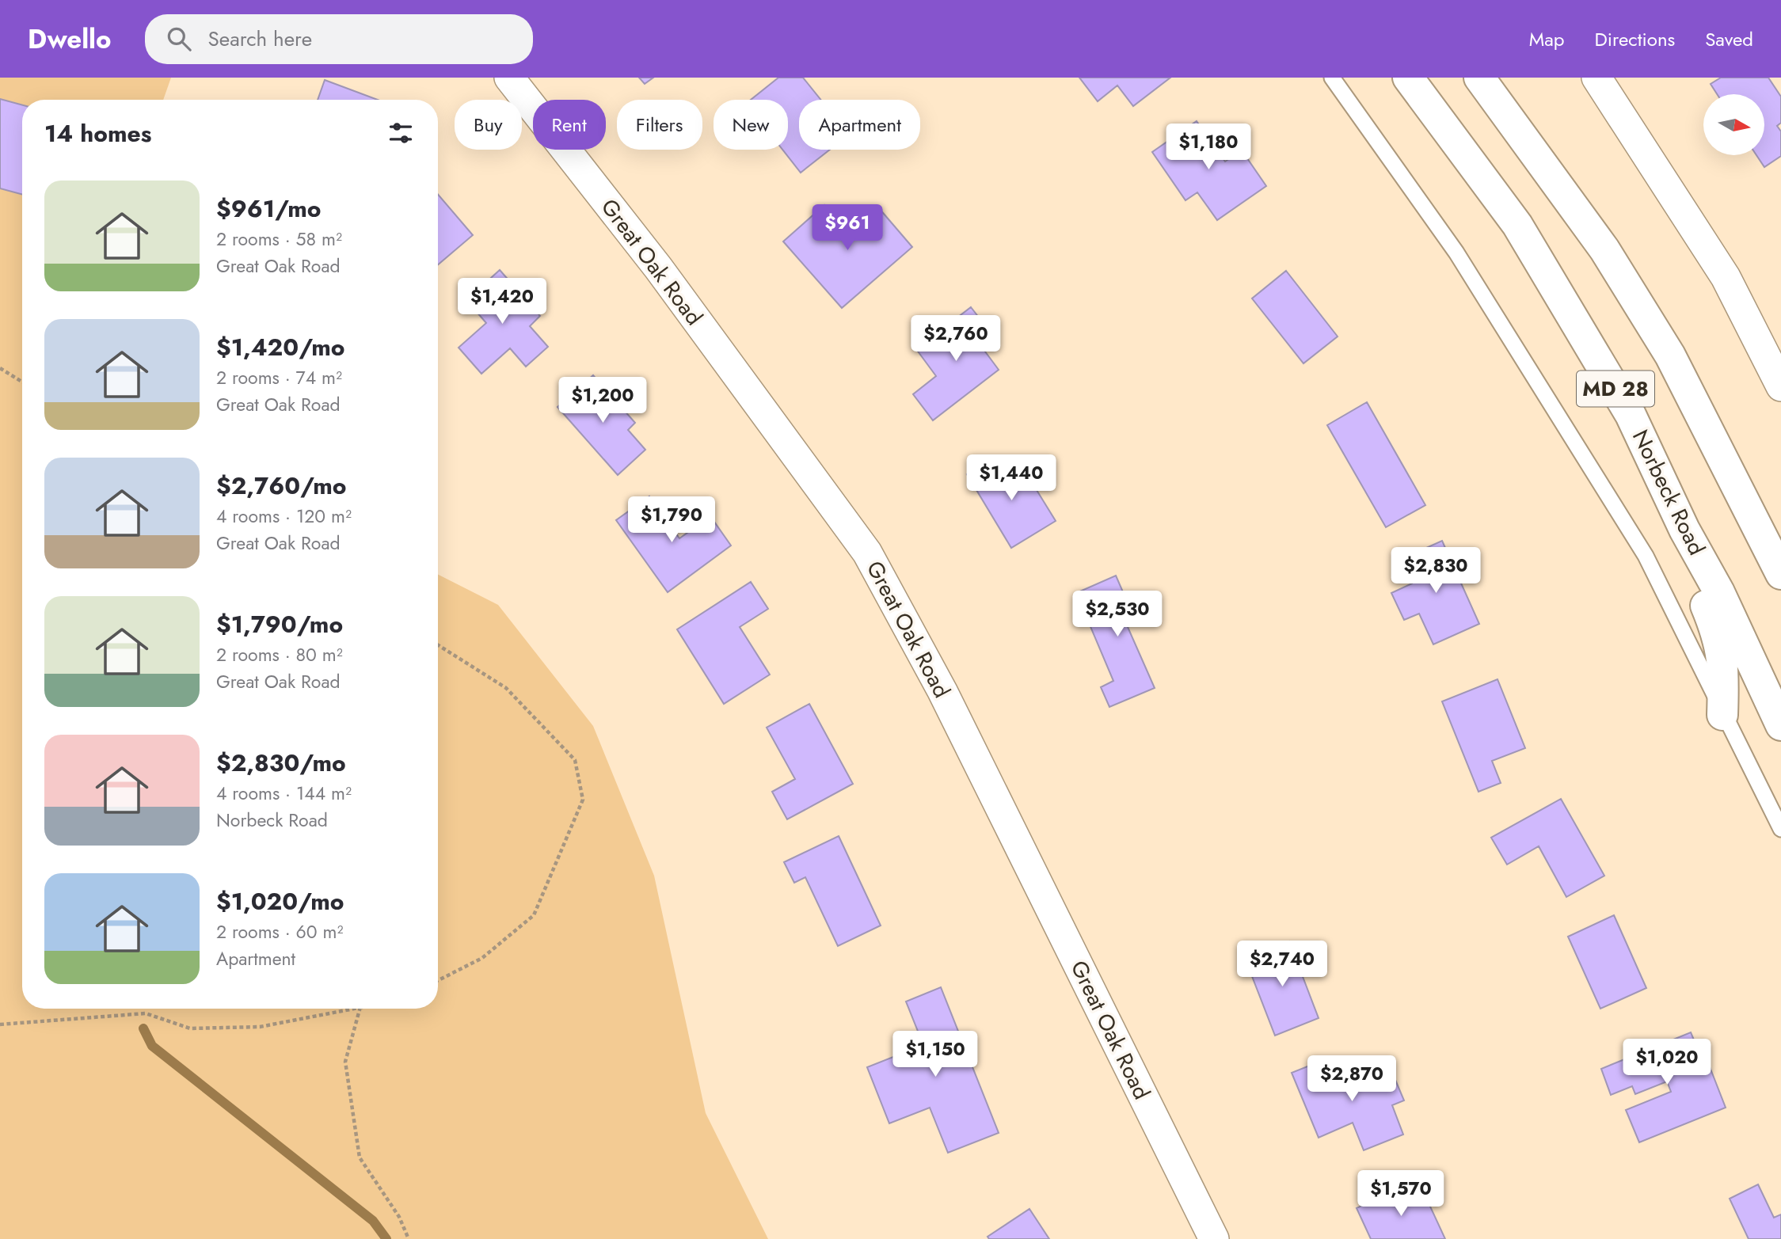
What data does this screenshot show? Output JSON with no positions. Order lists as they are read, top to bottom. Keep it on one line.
{"streets":{"main road":["MD 28","Norbeck Road"],"street":["Great Oak Road"]},"north":"right","page":{"header":"Dwello","search":"Search here","nav":["Map","Directions","Saved"],"chip":["Buy","Rent","Filters","New","Apartment"],"heading":"14 homes","price":["$1,180","$961","$1,420","$2,760","$1,200","$1,440","$1,790","$2,830","$2,530","$2,740","$1,150","$1,020","$2,870","$1,570"],"list":[{"name":"$961/mo","note":"2 rooms · 58 m² · Great Oak Road"},{"name":"$1,420/mo","note":"2 rooms · 74 m² · Great Oak Road"},{"name":"$2,760/mo","note":"4 rooms · 120 m² · Great Oak Road"},{"name":"$1,790/mo","note":"2 rooms · 80 m² · Great Oak Road"},{"name":"$2,830/mo","note":"4 rooms · 144 m² · Norbeck Road"},{"name":"$1,020/mo","note":"2 rooms · 60 m² · Apartment"}]}}
